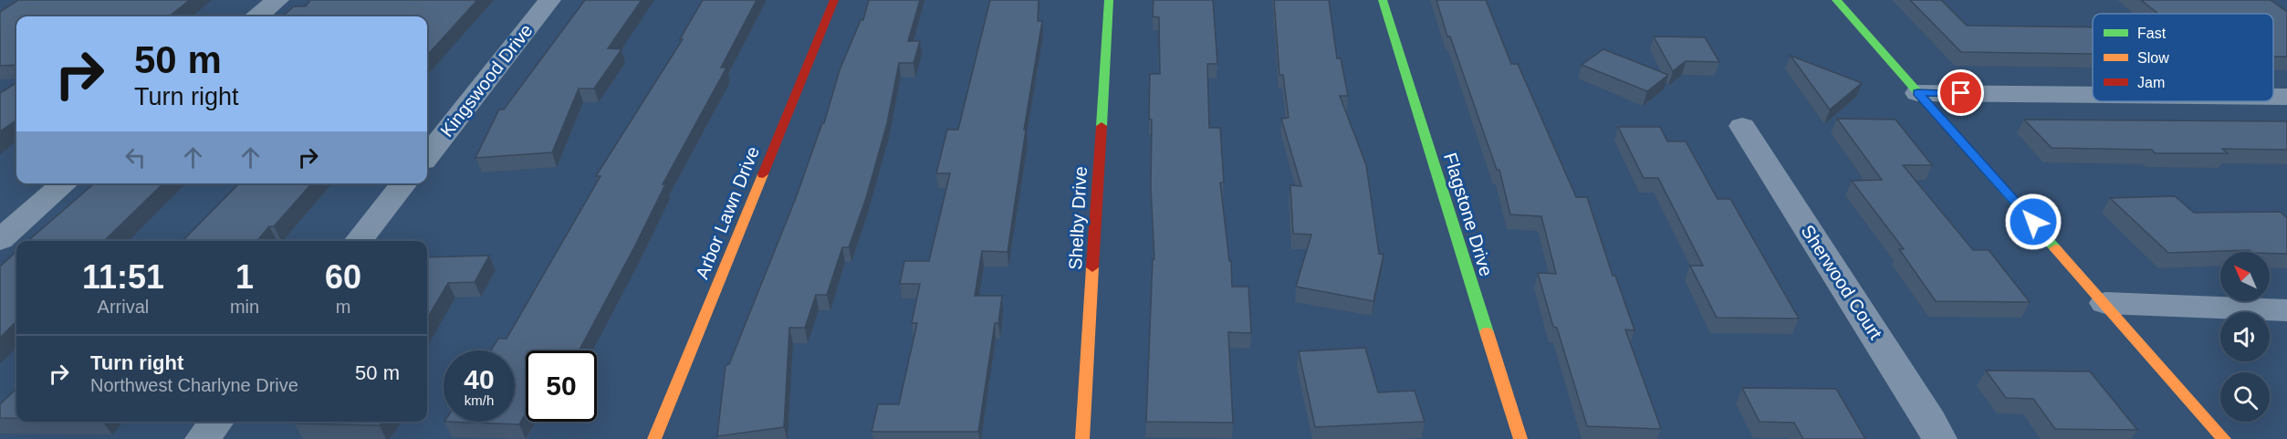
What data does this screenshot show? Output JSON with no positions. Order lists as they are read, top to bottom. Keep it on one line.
{"streets":{"street":["Kingswood Drive","Arbor Lawn Drive","Flagstone Drive","Shelby Drive","Sherwood Court"]},"legend":["Fast","Slow","Jam"],"north":"top left","page":{"turn":["50 m","Turn right"],"eta":["11:51","Arrival","1","min","60","m"],"list":[{"name":"Turn right","note":"Northwest Charlyne Drive","value":"50 m"}],"speed":"40 km/h","limit":"50"}}
